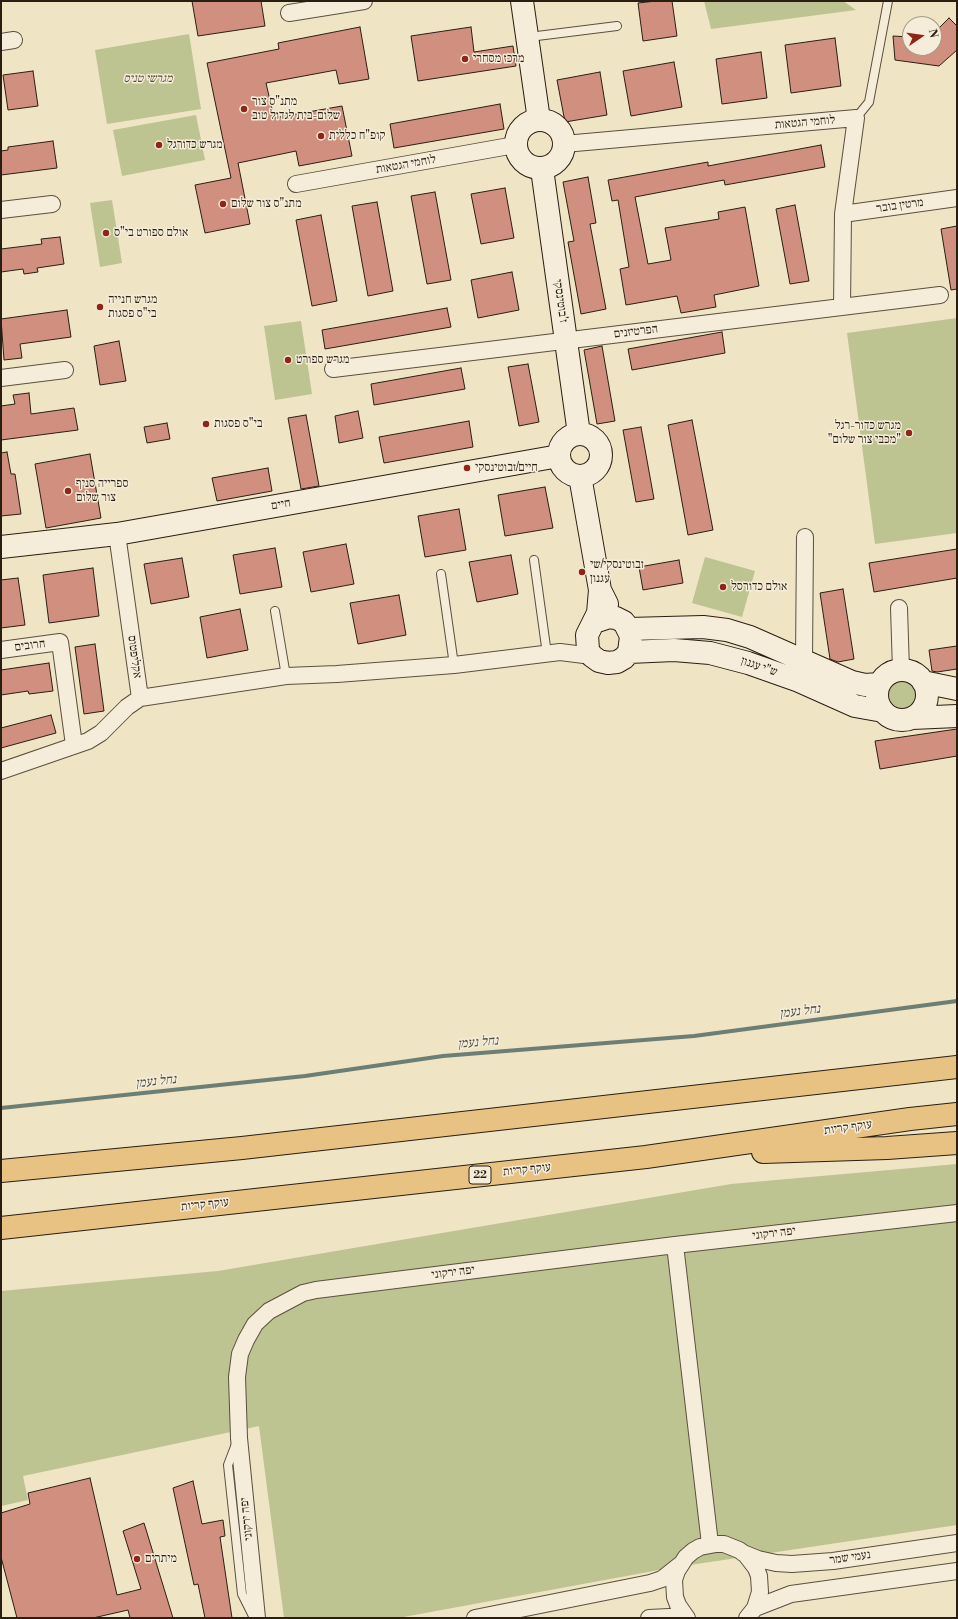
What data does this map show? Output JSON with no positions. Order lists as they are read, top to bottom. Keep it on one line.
{"streets":{"highway":["עוקף קריות","22"],"street":["לוחמי הגטאות","מרטין בובר","ז'בוטינסקי","הפרטיזנים","חיים","חרובים","אקליפטוס","ש\"י עגנון","יפה ירקוני","נעמי שמר"]},"crossings":[["לוחמי הגטאות","ז'בוטינסקי"],["ז'בוטינסקי","הפרטיזנים"],["ז'בוטינסקי","חיים"],["חיים","אקליפטוס"]],"water":["נחל נעמן"],"parks":["מגרשי טניס"],"places":["מרכז מסחרי","מתנ\"ס צור שלום-בית לגדול טוב","קופ\"ח כללית","מגרש כדורגל","מתנ\"ס צור שלום","אולם ספורט בי\"ס","מגרש חנייה בי\"ס פסגות","מגרש ספורט","בי\"ס פסגות","מגרש כדור-רגל \"מכבי צור שלום\"","חיים/זבוטינסקי","ספרייה סניף צור שלום","זבוטינסקי/שי עגנון","אולם כדורסל","מיתרים"],"north":"right"}
